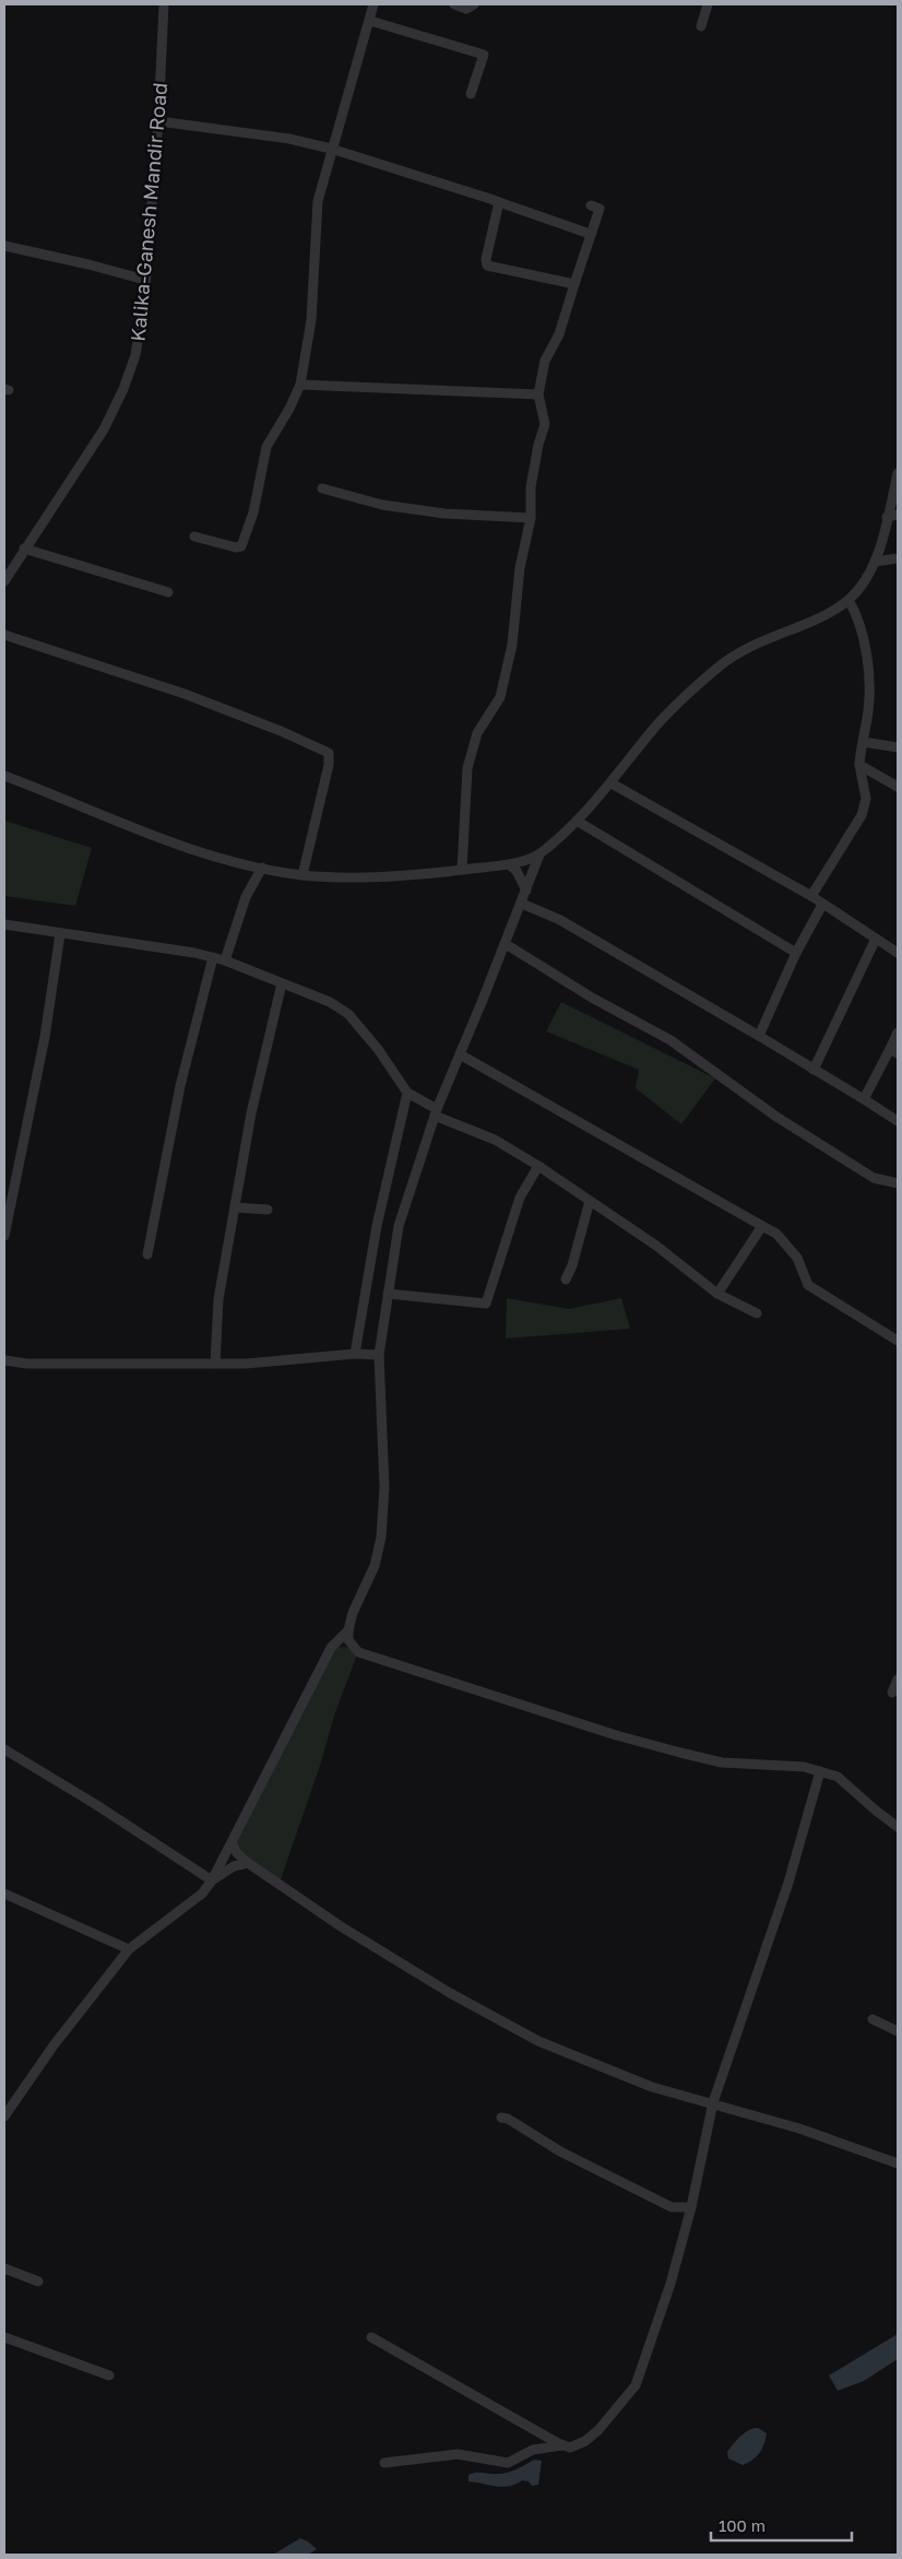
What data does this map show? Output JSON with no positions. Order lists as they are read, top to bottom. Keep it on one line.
{"streets":{"street":["Kalika-Ganesh Mandir Road"]},"scale_bar":"100 m"}
